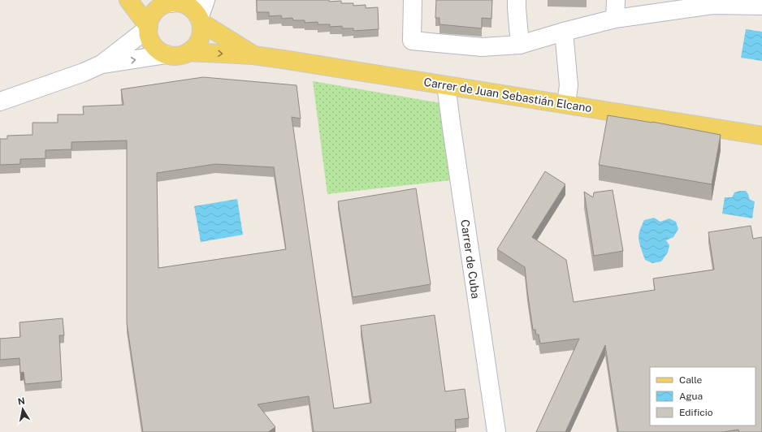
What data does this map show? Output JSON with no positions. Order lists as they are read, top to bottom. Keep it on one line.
{"streets":{"main road":["Carrer de Juan Sebastián Elcano"],"street":["Carrer de Cuba"]},"crossings":[["Carrer de Juan Sebastián Elcano","Carrer de Cuba"]],"legend":["Calle","Agua","Edificio"],"north":"top"}
